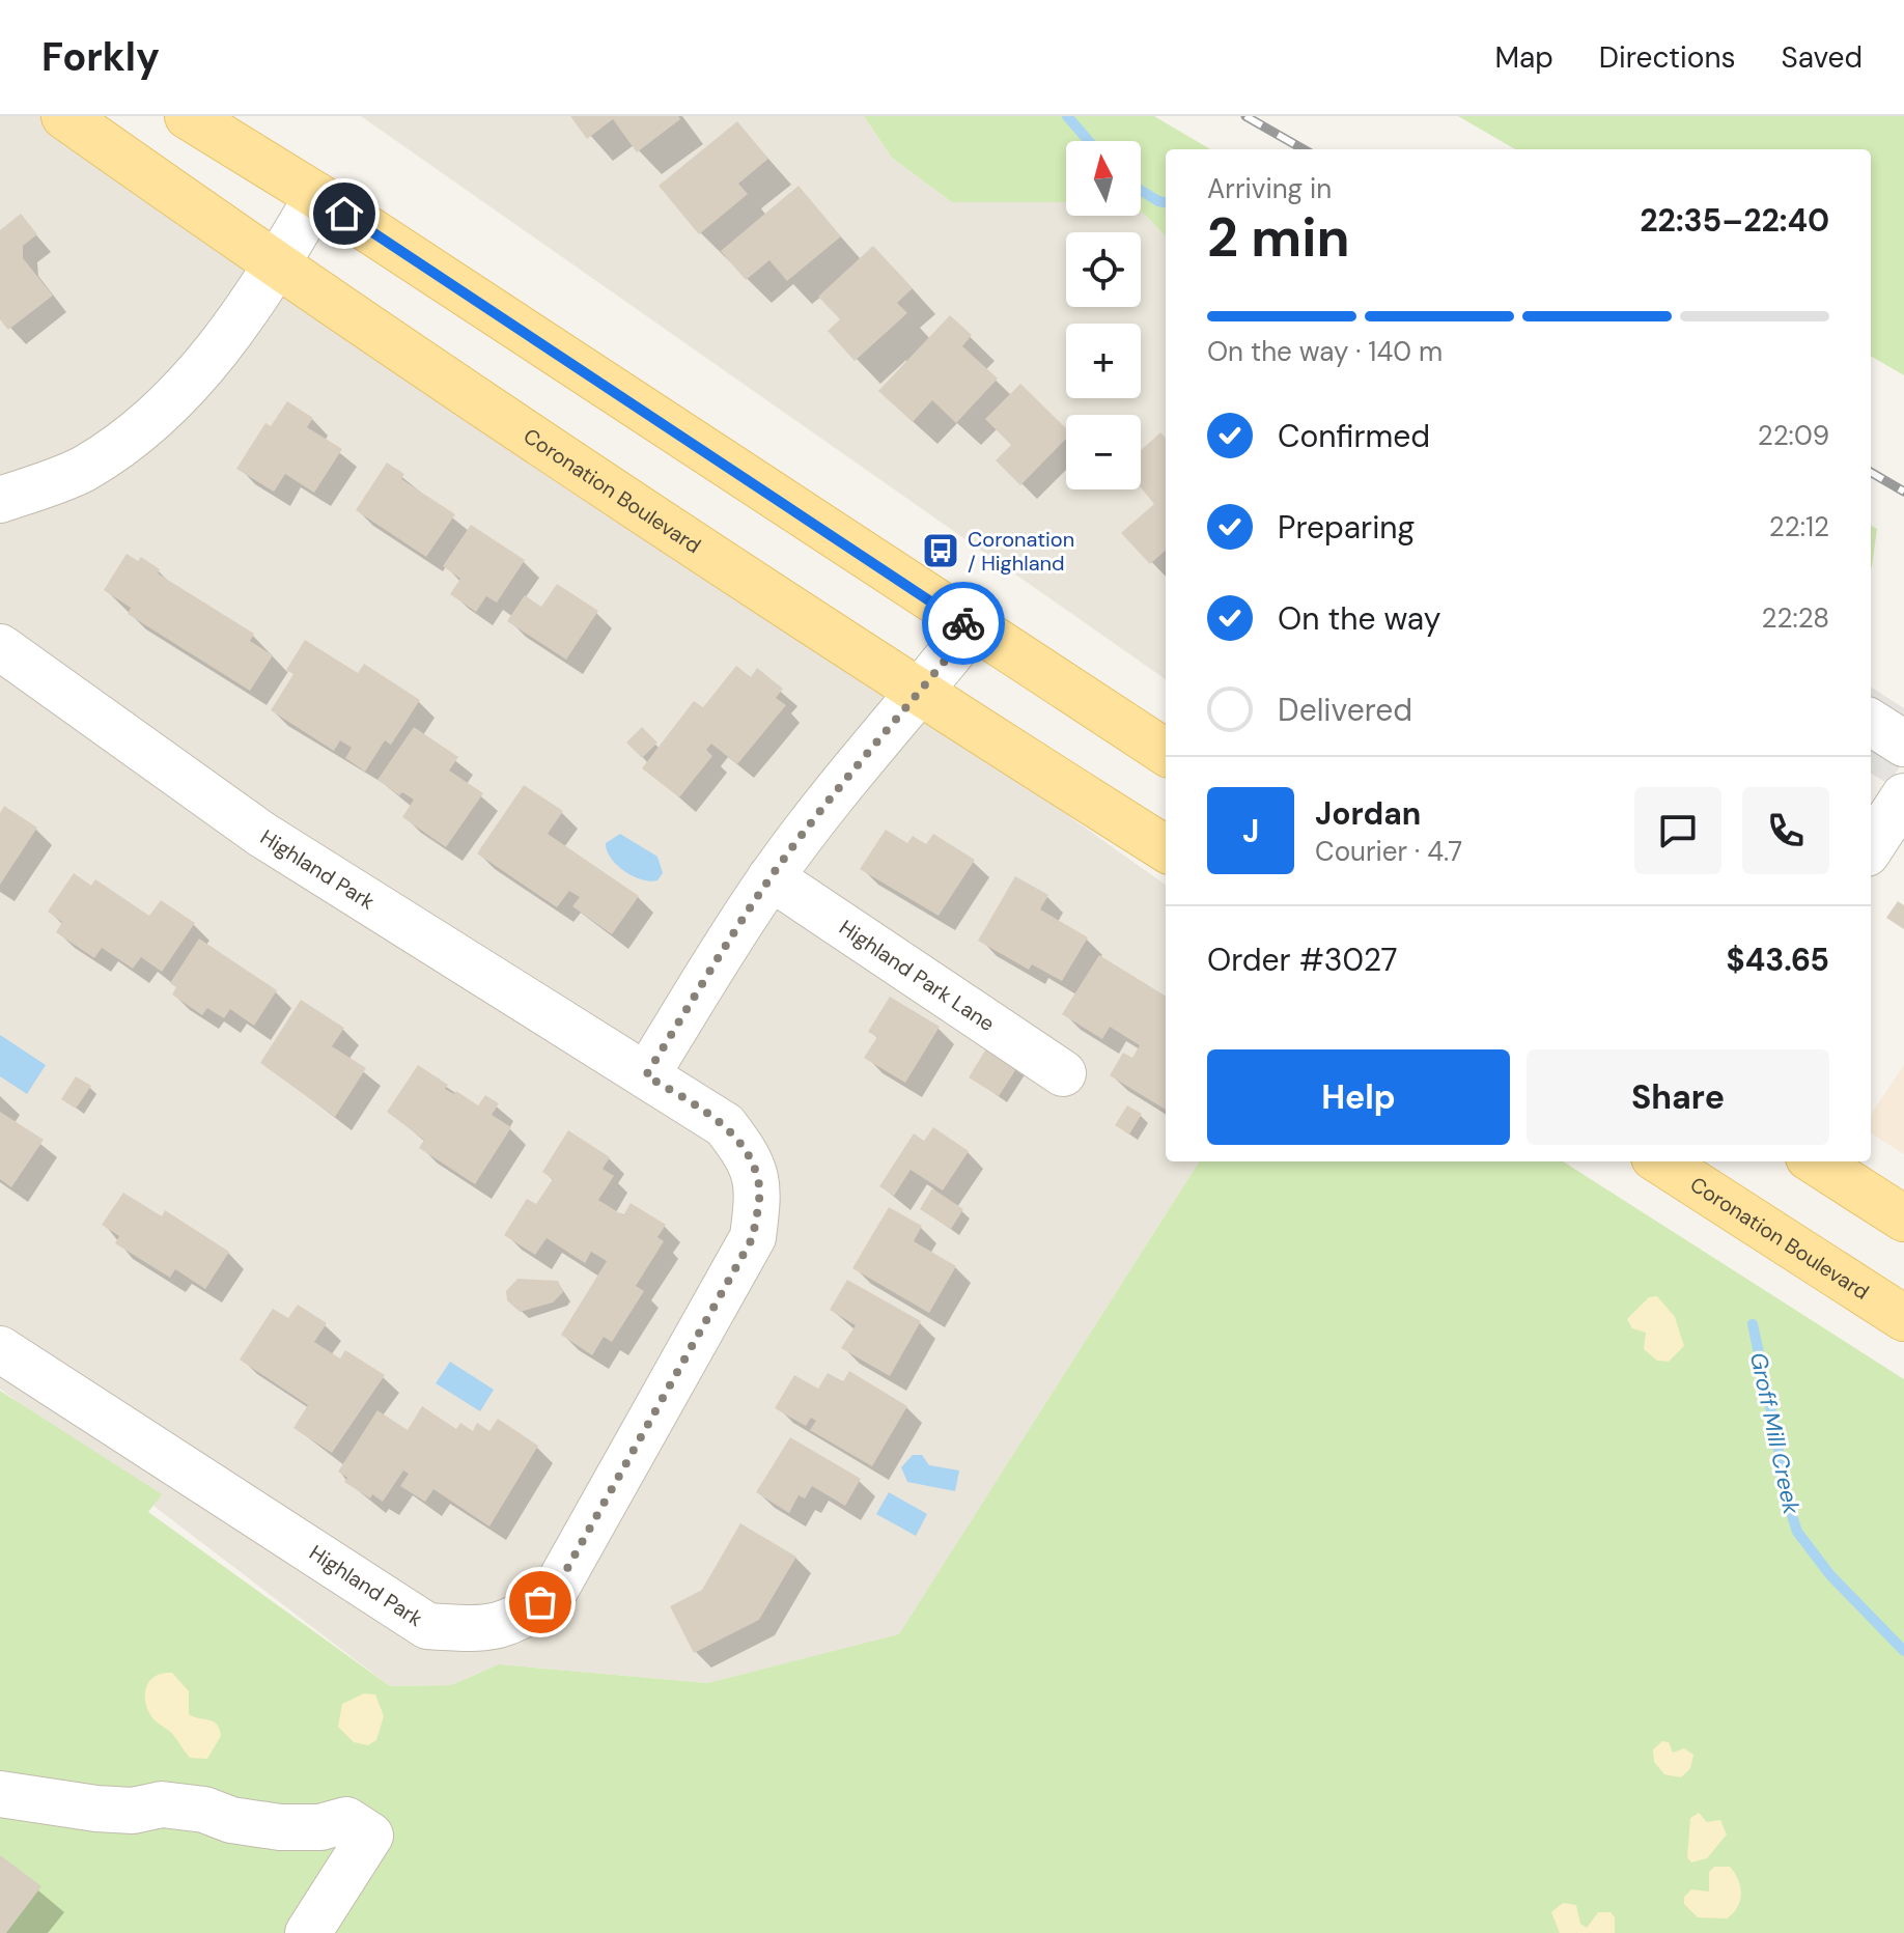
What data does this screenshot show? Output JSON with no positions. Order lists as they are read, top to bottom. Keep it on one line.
{"streets":{"main road":["Coronation Boulevard"],"street":["Highland Park","Highland Park Lane"]},"water":["Groff Mill Creek"],"places":{"bus stop":["Coronation / Highland"]},"north":"top","page":{"header":"Forkly","nav":["Map","Directions","Saved"],"map_buttons":["+","−"],"heading":["2 min","Arriving in","22:35–22:40"],"panel":["Jordan","Courier · 4.7","Order #3027","$43.65"],"bar":"On the way · 140 m","list":[["Confirmed","22:09"],["Preparing","22:12"],["On the way","22:28"],"Delivered"],"round":"J","buttons":["Help","Share"]}}
